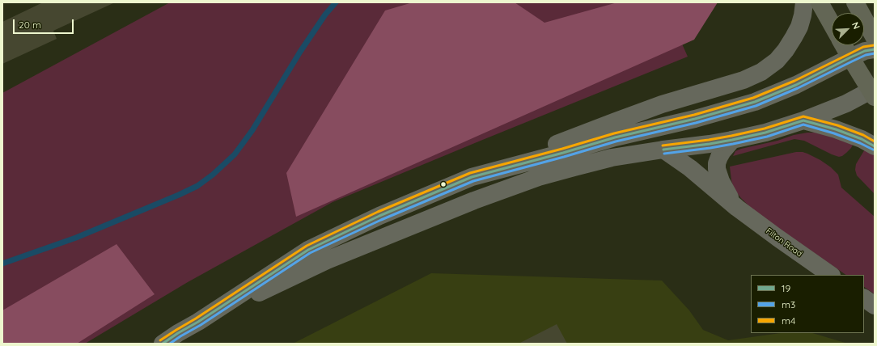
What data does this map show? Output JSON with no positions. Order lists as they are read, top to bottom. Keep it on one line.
{"streets":{"street":["Filton Road"]},"lines":["transit line m4","transit line 19","transit line m3"],"legend":["19","m3","m4"],"scale_bar":"20 m","north":"top right"}
